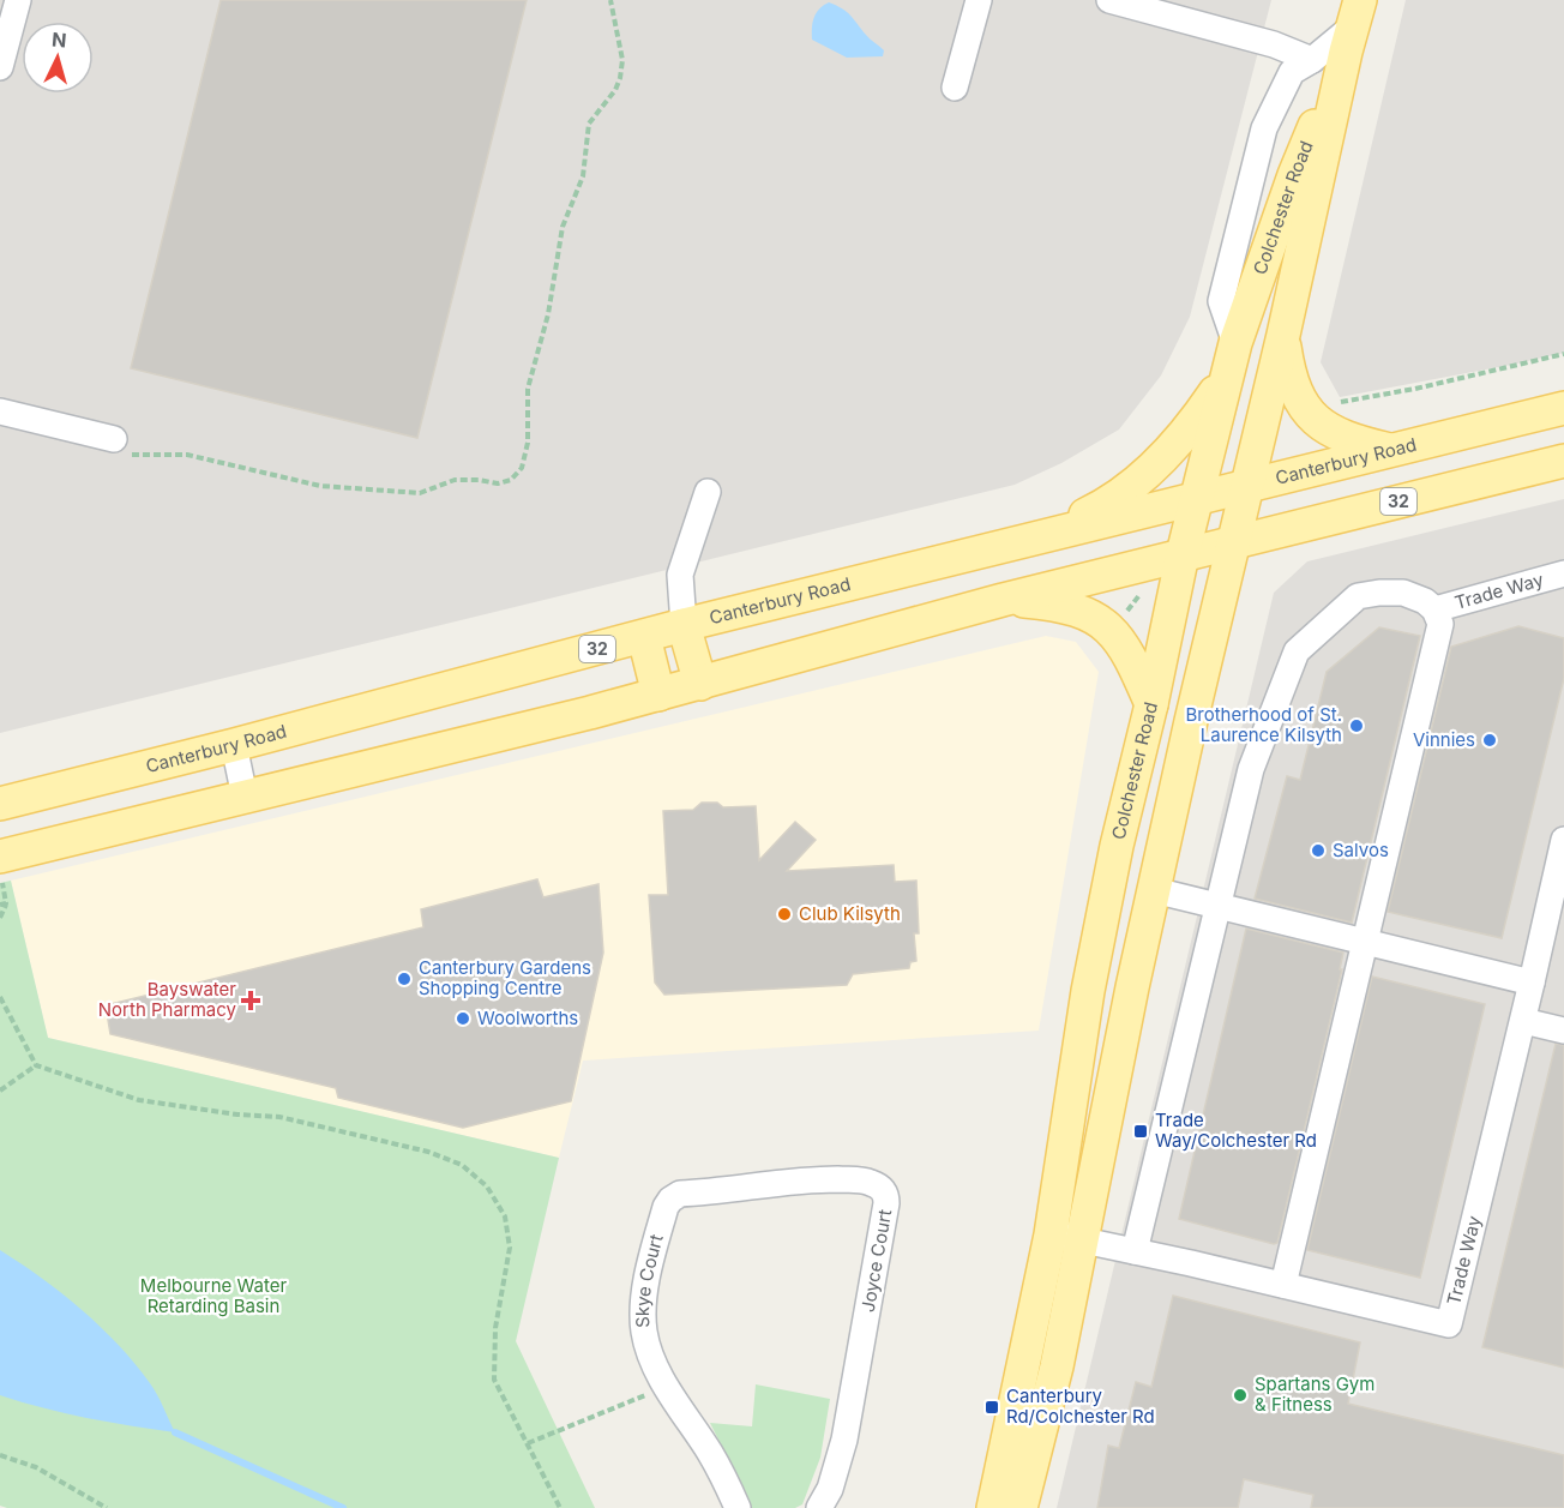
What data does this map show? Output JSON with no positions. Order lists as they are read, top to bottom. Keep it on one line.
{"streets":{"main road":["Colchester Road","Canterbury Road","32"],"street":["Trade Way","Joyce Court","Skye Court"]},"crossings":[["Colchester Road","Canterbury Road"],["Colchester Road","32"],["Colchester Road","Trade Way"],["Joyce Court","Skye Court"]],"parks":["Melbourne Water Retarding Basin"],"places":{"other":["Brotherhood of St. Laurence Kilsyth","Vinnies","Salvos","Club Kilsyth","Canterbury Gardens Shopping Centre","Woolworths","Spartans Gym & Fitness"],"health":["Bayswater North Pharmacy"],"transit":["Trade Way/Colchester Rd","Canterbury Rd/Colchester Rd"]},"north":"top"}
